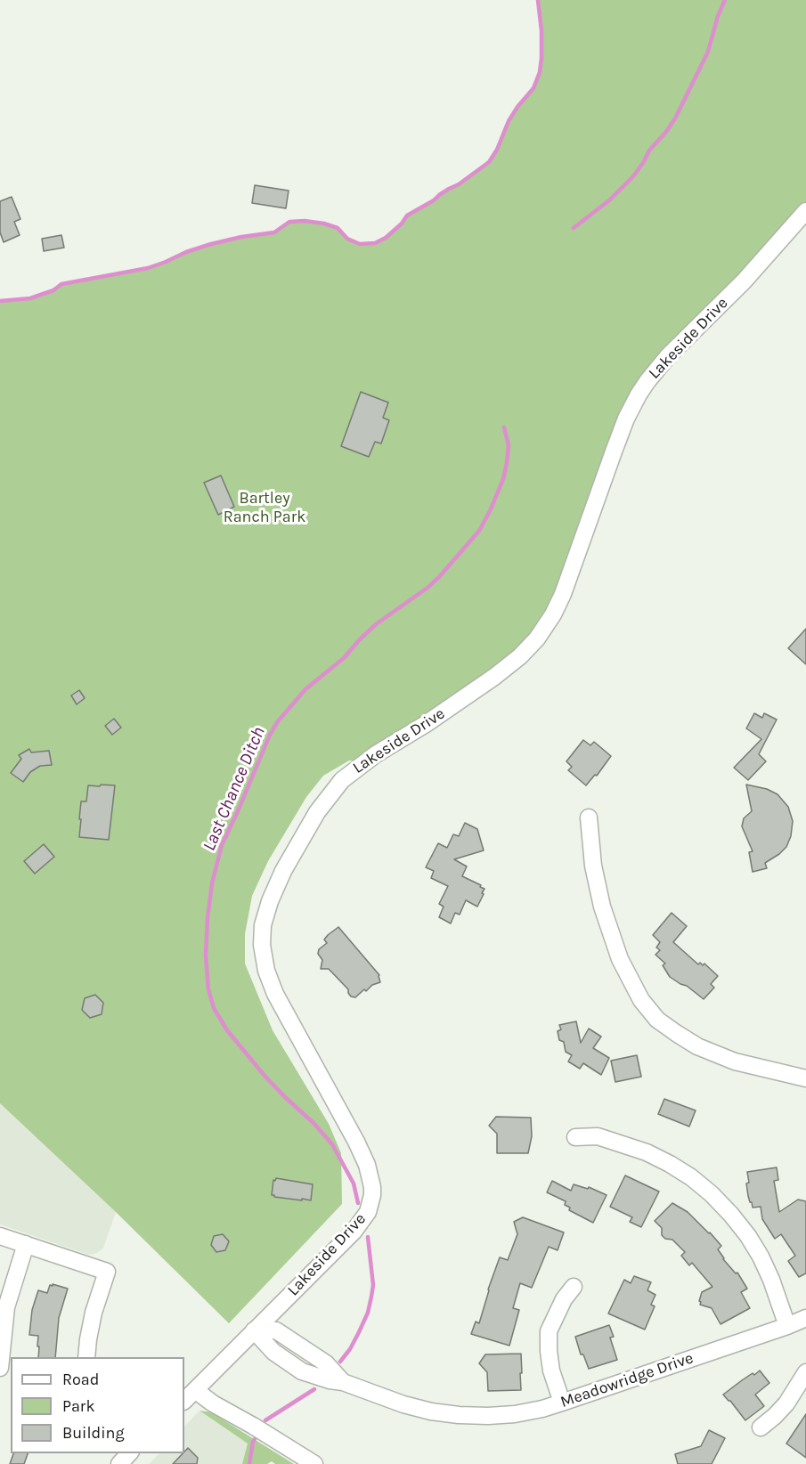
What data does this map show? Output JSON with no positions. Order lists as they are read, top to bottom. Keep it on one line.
{"streets":{"street":["Lakeside Drive","Meadowridge Drive"]},"crossings":[["Lakeside Drive","Meadowridge Drive"]],"water":["Last Chance Ditch"],"parks":["Bartley Ranch Park"],"legend":["Road","Park","Building"]}
